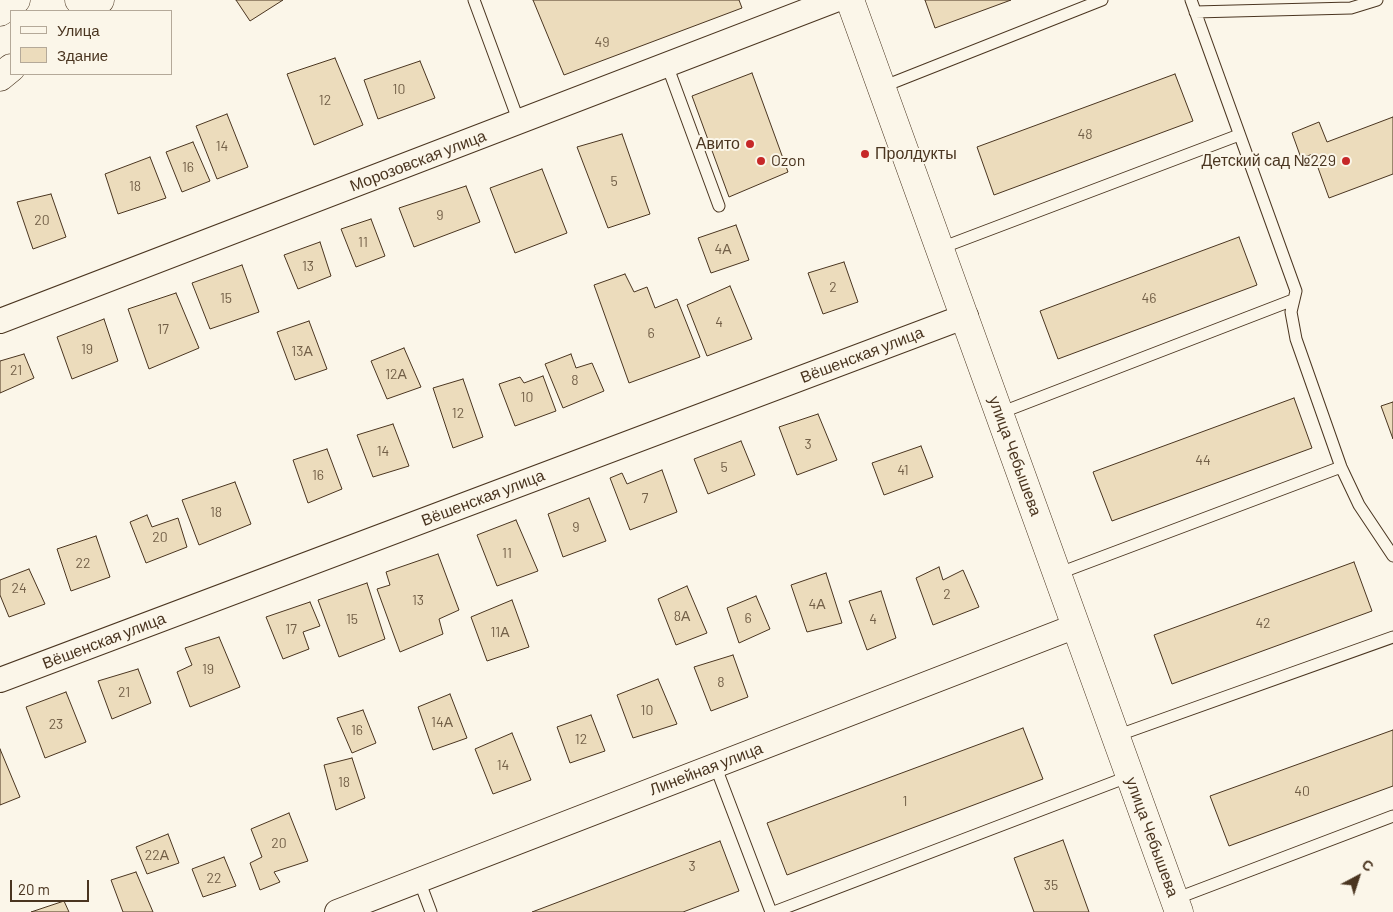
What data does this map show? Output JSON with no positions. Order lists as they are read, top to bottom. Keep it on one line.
{"streets":{"main road":["улица Чебышева"],"street":["Морозовская улица","Вёшенская улица","Линейная улица"]},"crossings":[["Вёшенская улица","улица Чебышева"],["улица Чебышева","Линейная улица"]],"places":["Авито","Пролдукты","Ozon","Детский сад №229"],"house_numbers":["49","10","12","48","14","16","5","18","9","20","11","4А","13","2","15","46","4","17","6","19","13А","21","12А","8","10","12","3","14","44","5","41","16","7","18","9","20","11","22","24","2","13","4А","8А","6","15","4","42","17","11А","19","8","21","10","14А","23","16","12","14","18","40","1","20","22А","3","22","35"],"legend":["Улица","Здание"],"scale_bar":"20 m","north":"top right"}
